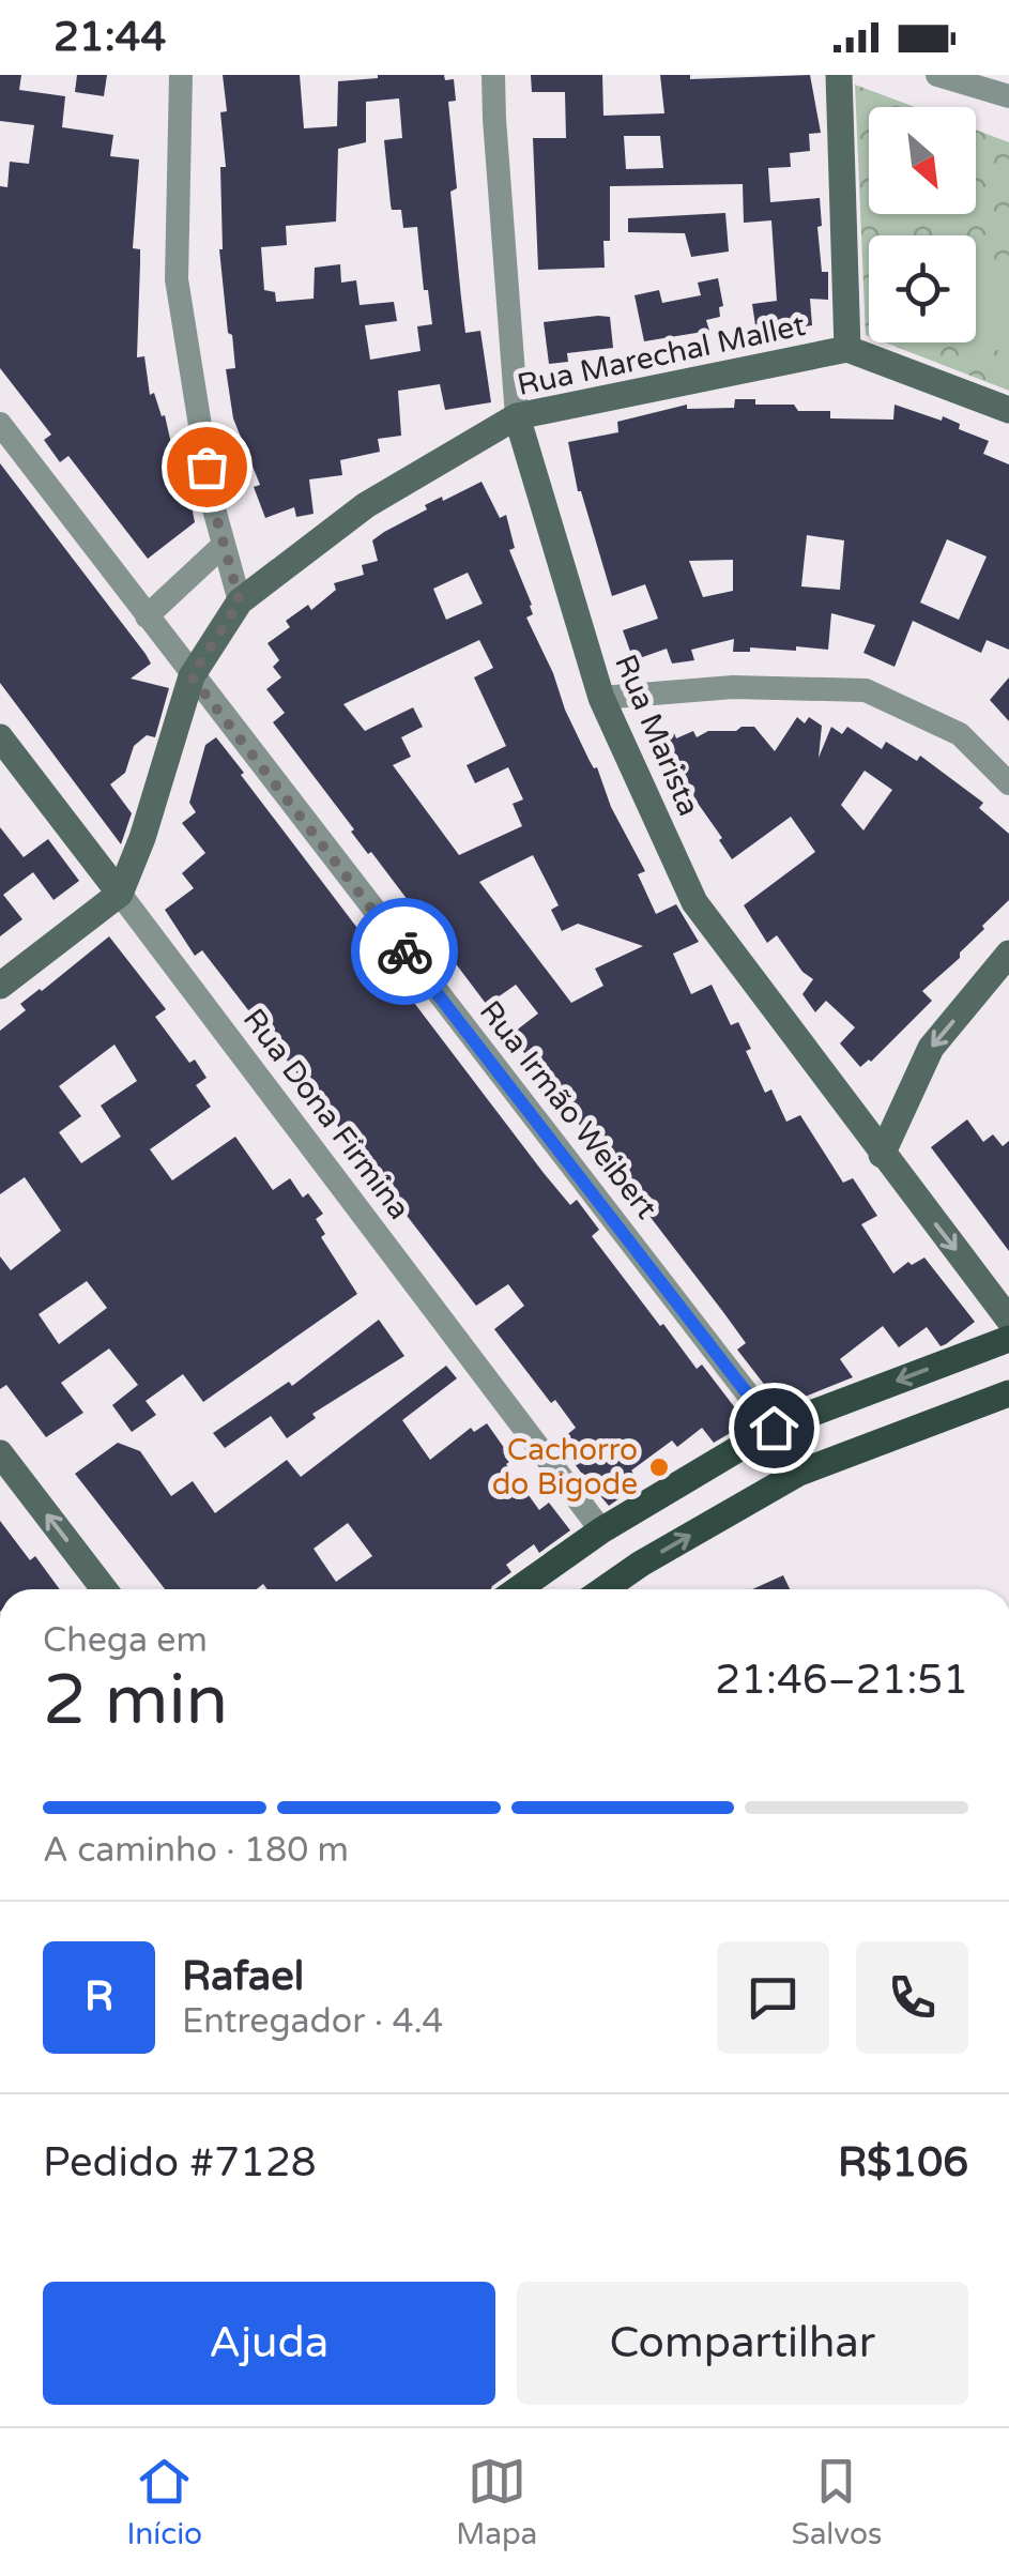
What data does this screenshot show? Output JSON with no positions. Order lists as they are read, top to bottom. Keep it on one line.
{"streets":{"street":["Rua Marechal Mallet","Rua Marista","Rua Irmão Weibert","Rua Dona Firmina"]},"crossings":[["Rua Marechal Mallet","Rua Marista"],["Rua Marechal Mallet","Rua Irmão Weibert"],["Rua Marechal Mallet","Rua Dona Firmina"]],"places":["Cachorro do Bigode"],"north":"bottom right","page":{"status":"21:44","heading":["2 min","Chega em","21:46–21:51"],"panel":["Rafael","Entregador · 4.4","Pedido #7128","R$106"],"bar":"A caminho · 180 m","round":"R","buttons":["Ajuda","Compartilhar"],"tabs":["Início","Mapa","Salvos"]}}
